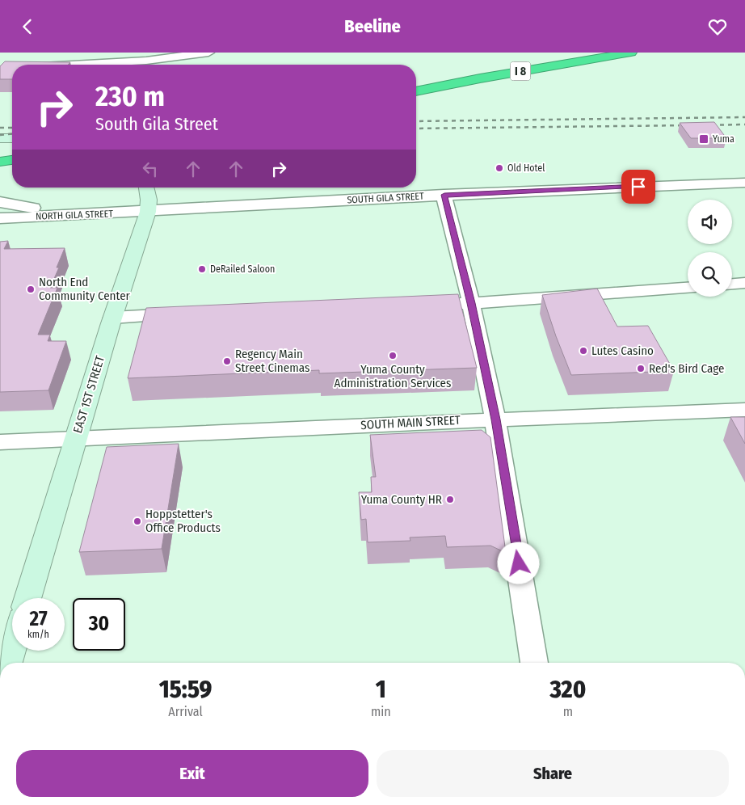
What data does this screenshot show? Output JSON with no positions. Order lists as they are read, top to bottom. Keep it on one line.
{"streets":{"highway":["I 8"],"street":["SOUTH GILA STREET","NORTH GILA STREET","EAST 1ST STREET","SOUTH MAIN STREET"]},"crossings":[["SOUTH GILA STREET","NORTH GILA STREET"],["SOUTH GILA STREET","EAST 1ST STREET"],["NORTH GILA STREET","EAST 1ST STREET"],["EAST 1ST STREET","SOUTH MAIN STREET"]],"places":{"transit":["Yuma"],"other":["Old Hotel","DeRailed Saloon","North End Community Center","Lutes Casino","Yuma County Administration Services","Regency Main Street Cinemas","Red's Bird Cage","Yuma County HR","Hoppstetter's Office Products"]},"page":{"header":"Beeline","turn":["230 m","South Gila Street"],"speed":"27 km/h","limit":"30","eta":["15:59","Arrival","1","min","320","m"],"buttons":["Exit","Share"]}}
